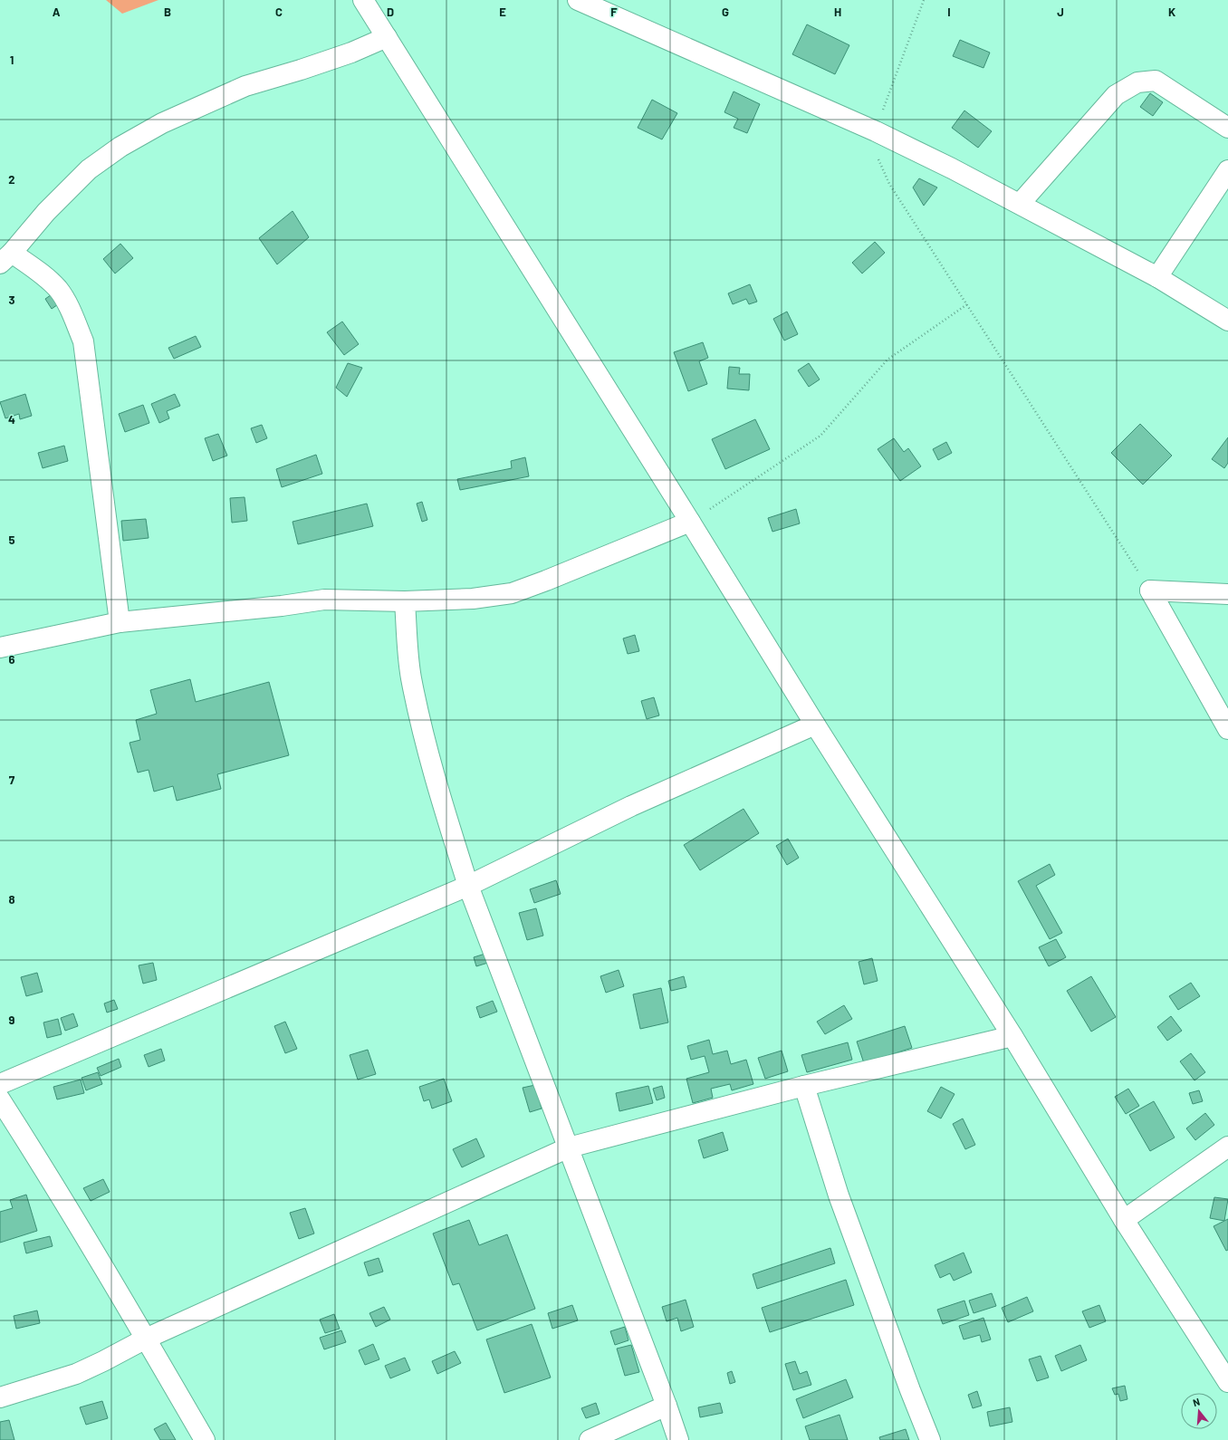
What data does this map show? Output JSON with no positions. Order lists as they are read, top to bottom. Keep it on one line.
{"north":"top","grid":{"columns":["A","B","C","D","E","F","G","H","I","J","K"],"rows":["1","2","3","4","5","6","7","8","9"]}}
